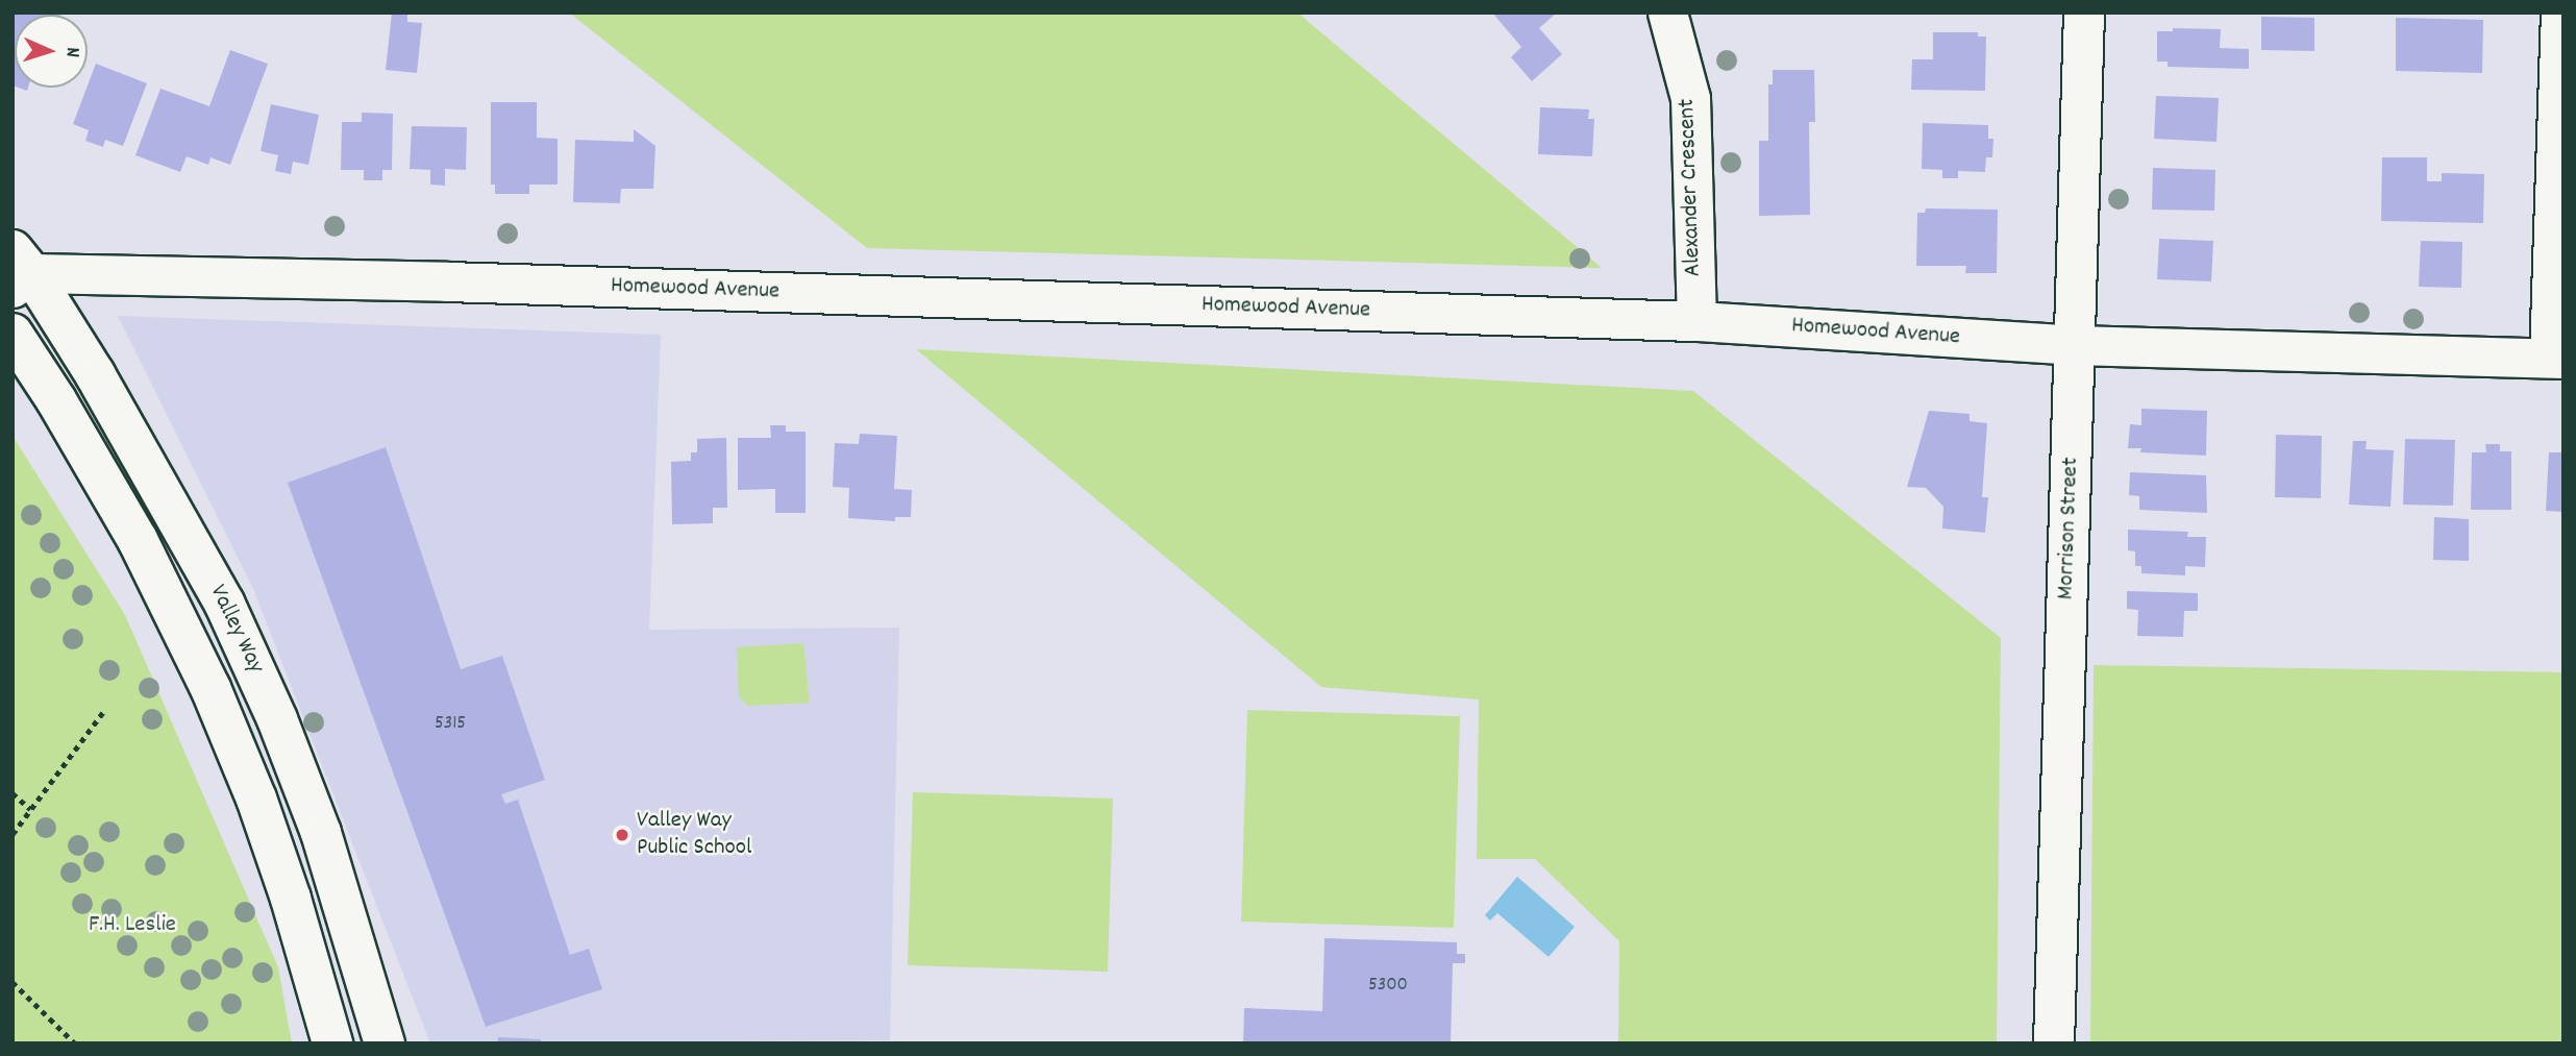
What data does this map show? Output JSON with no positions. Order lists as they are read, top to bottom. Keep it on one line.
{"streets":{"street":["Alexander Crescent","Homewood Avenue","Morrison Street","Valley Way"]},"crossings":[["Alexander Crescent","Homewood Avenue"],["Homewood Avenue","Morrison Street"],["Homewood Avenue","Valley Way"]],"parks":["F.H. Leslie"],"places":["Valley Way Public School"],"house_numbers":["5315","5300"],"north":"right"}
